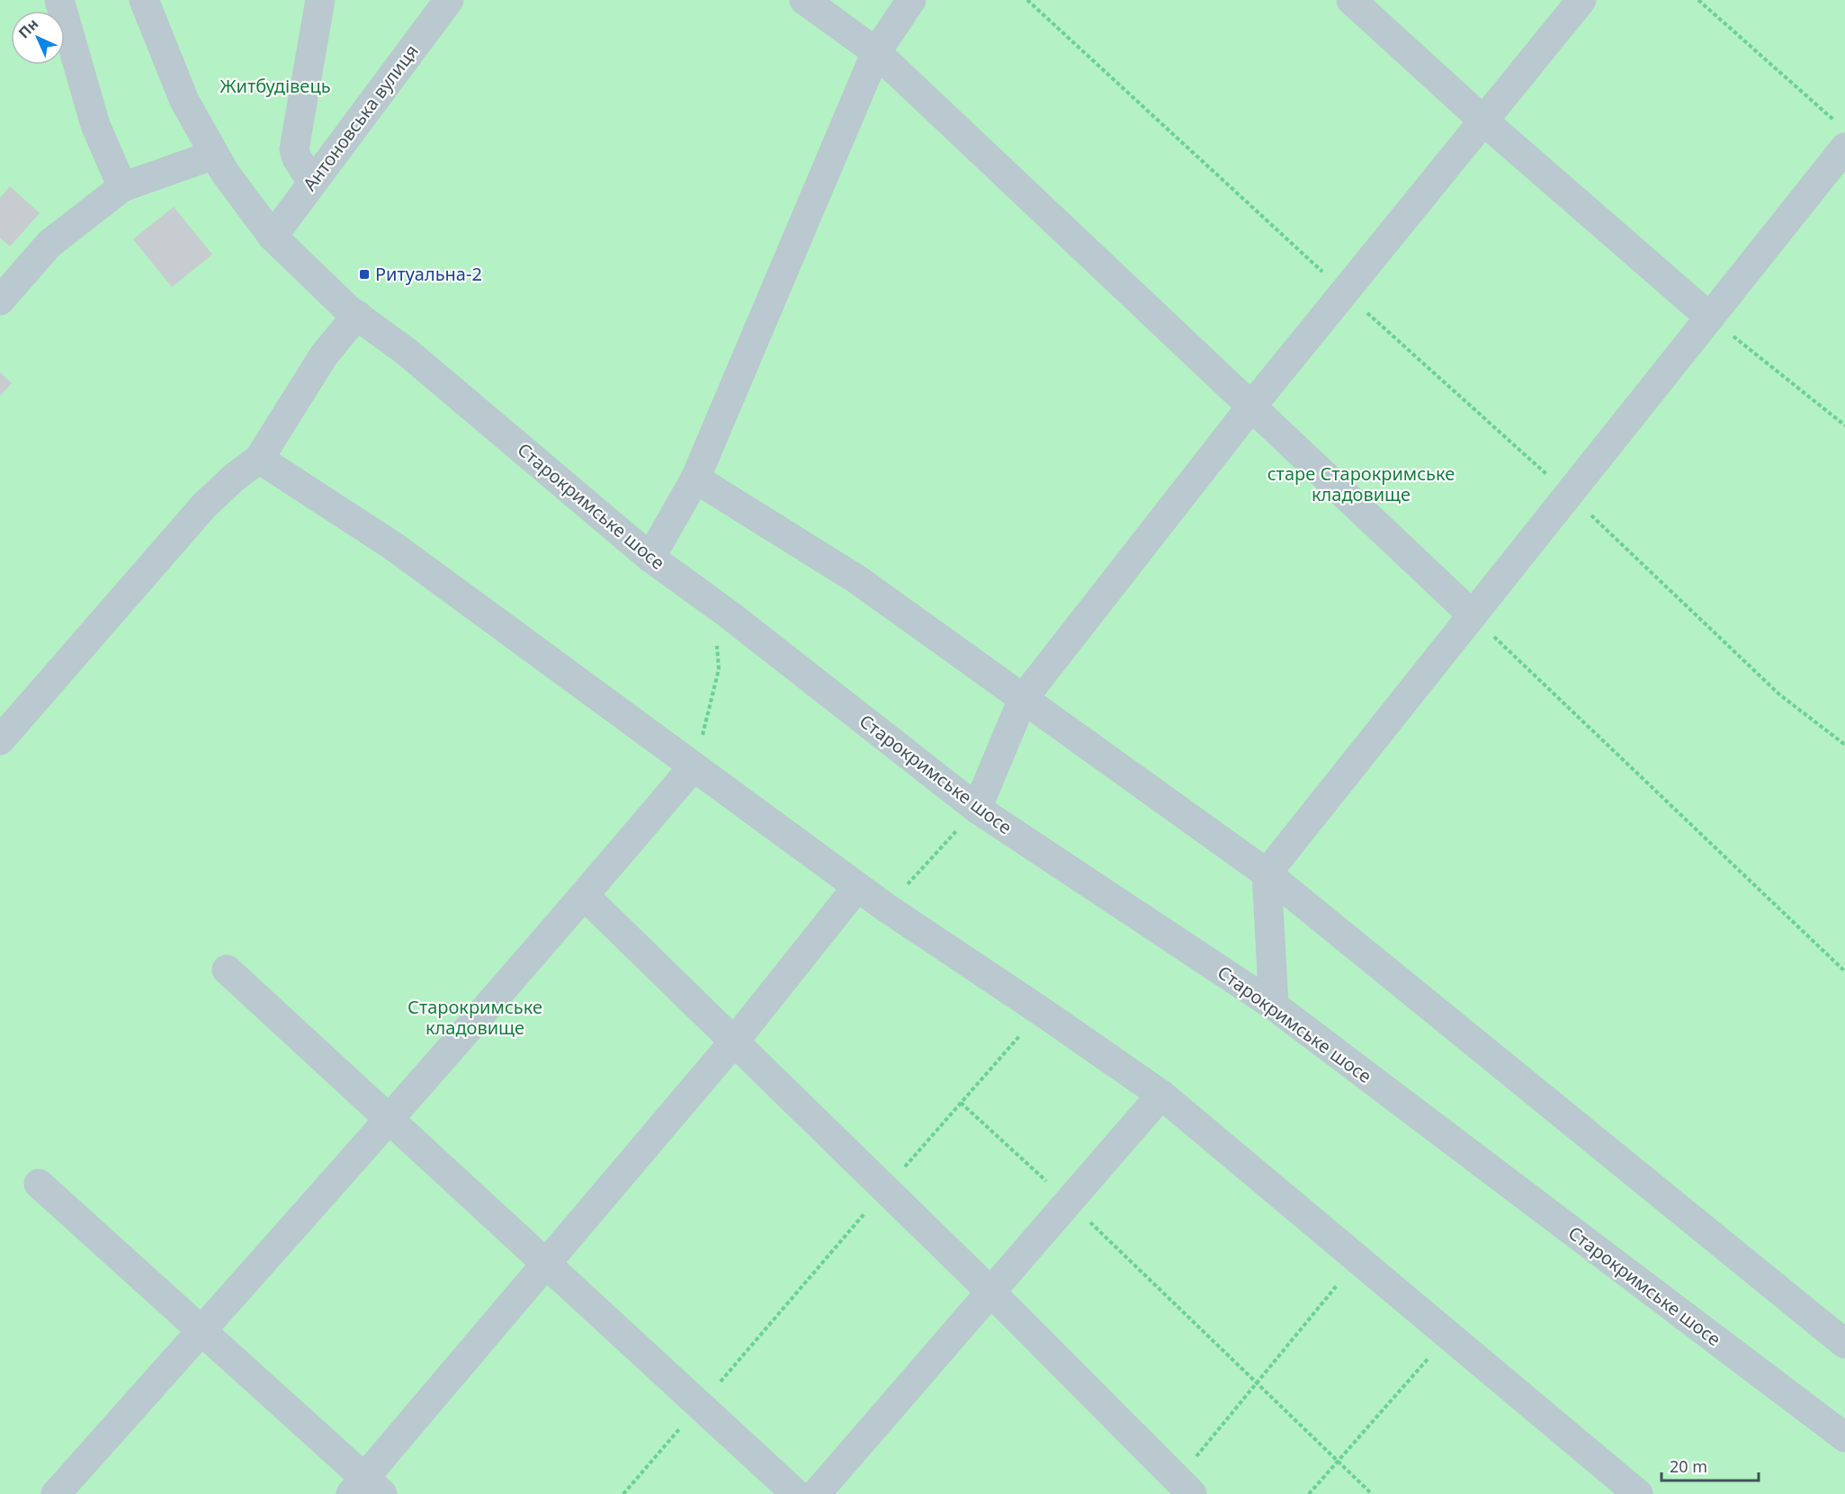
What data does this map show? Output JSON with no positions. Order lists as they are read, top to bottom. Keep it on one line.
{"streets":{"street":["Антоновська вулиця","Старокримське шосе"]},"crossings":[["Антоновська вулиця","Старокримське шосе"]],"parks":["Житбудівець","старе Старокримське кладовище","Старокримське кладовище"],"places":{"transit":["Ритуальна-2"]},"scale_bar":"20 m","north":"top left"}
